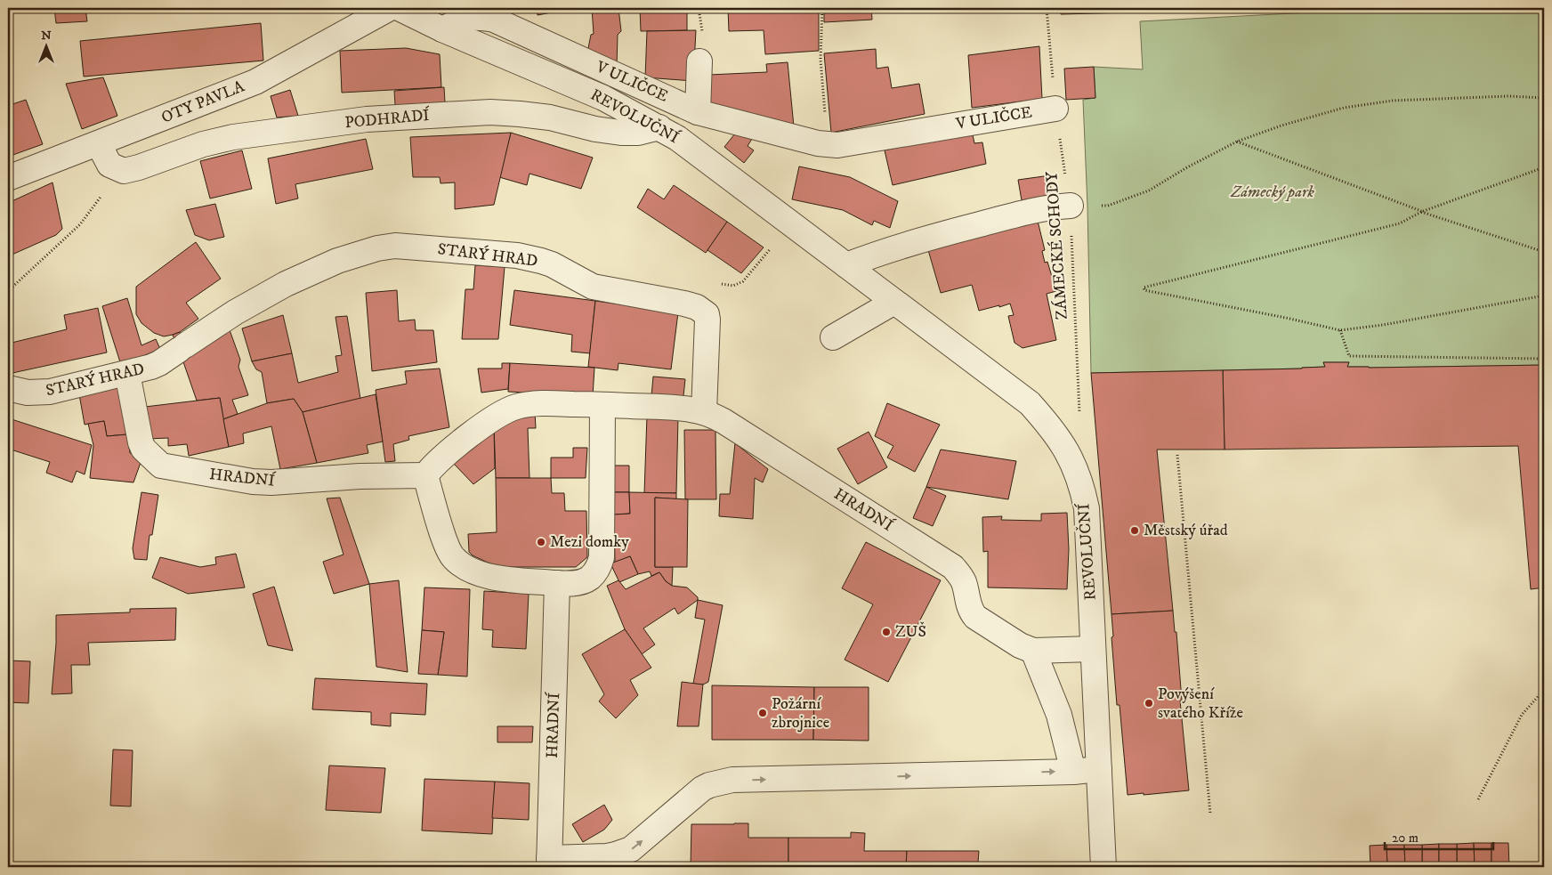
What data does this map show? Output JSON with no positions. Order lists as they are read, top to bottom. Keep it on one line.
{"streets":{"street":["V ULIČCE","OTY PAVLA","REVOLUČNÍ","PODHRADÍ","STARÝ HRAD","HRADNÍ"],"path":["ZÁMECKÉ SCHODY"]},"crossings":[["V ULIČCE","REVOLUČNÍ"],["V ULIČCE","ZÁMECKÉ SCHODY"],["REVOLUČNÍ","PODHRADÍ"],["REVOLUČNÍ","HRADNÍ"],["STARÝ HRAD","HRADNÍ"]],"parks":["Zámecký park"],"places":["Městský úřad","Mezi domky","ZUŠ","Povýšení svatého Kříže","Požární zbrojnice"],"scale_bar":"20 m","north":"top"}
